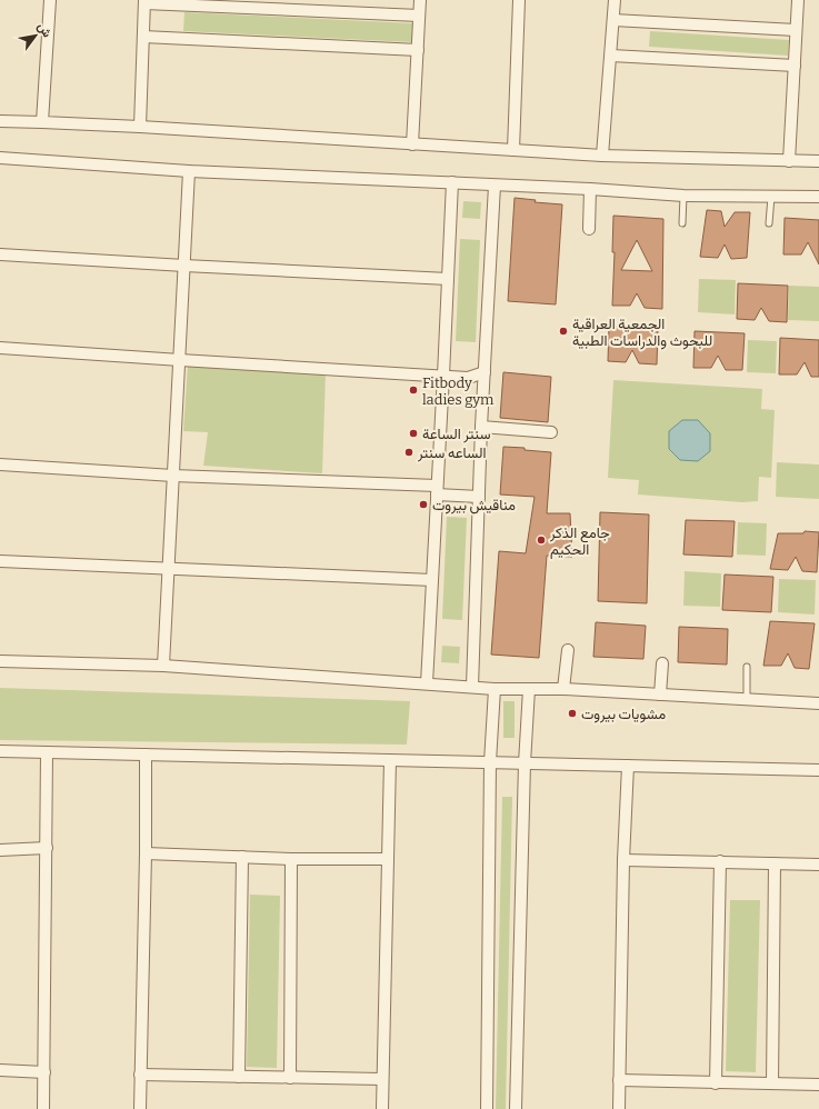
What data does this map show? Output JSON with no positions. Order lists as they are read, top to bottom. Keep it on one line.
{"places":["الجمعية العراقية للبحوث والدراسات الطبية","Fitbody ladies gym","سنتر الساعة","الساعه سنتر","مناقيش بيروت","جامع الذكر الحكيم","مشويات بيروت"],"north":"top right"}
